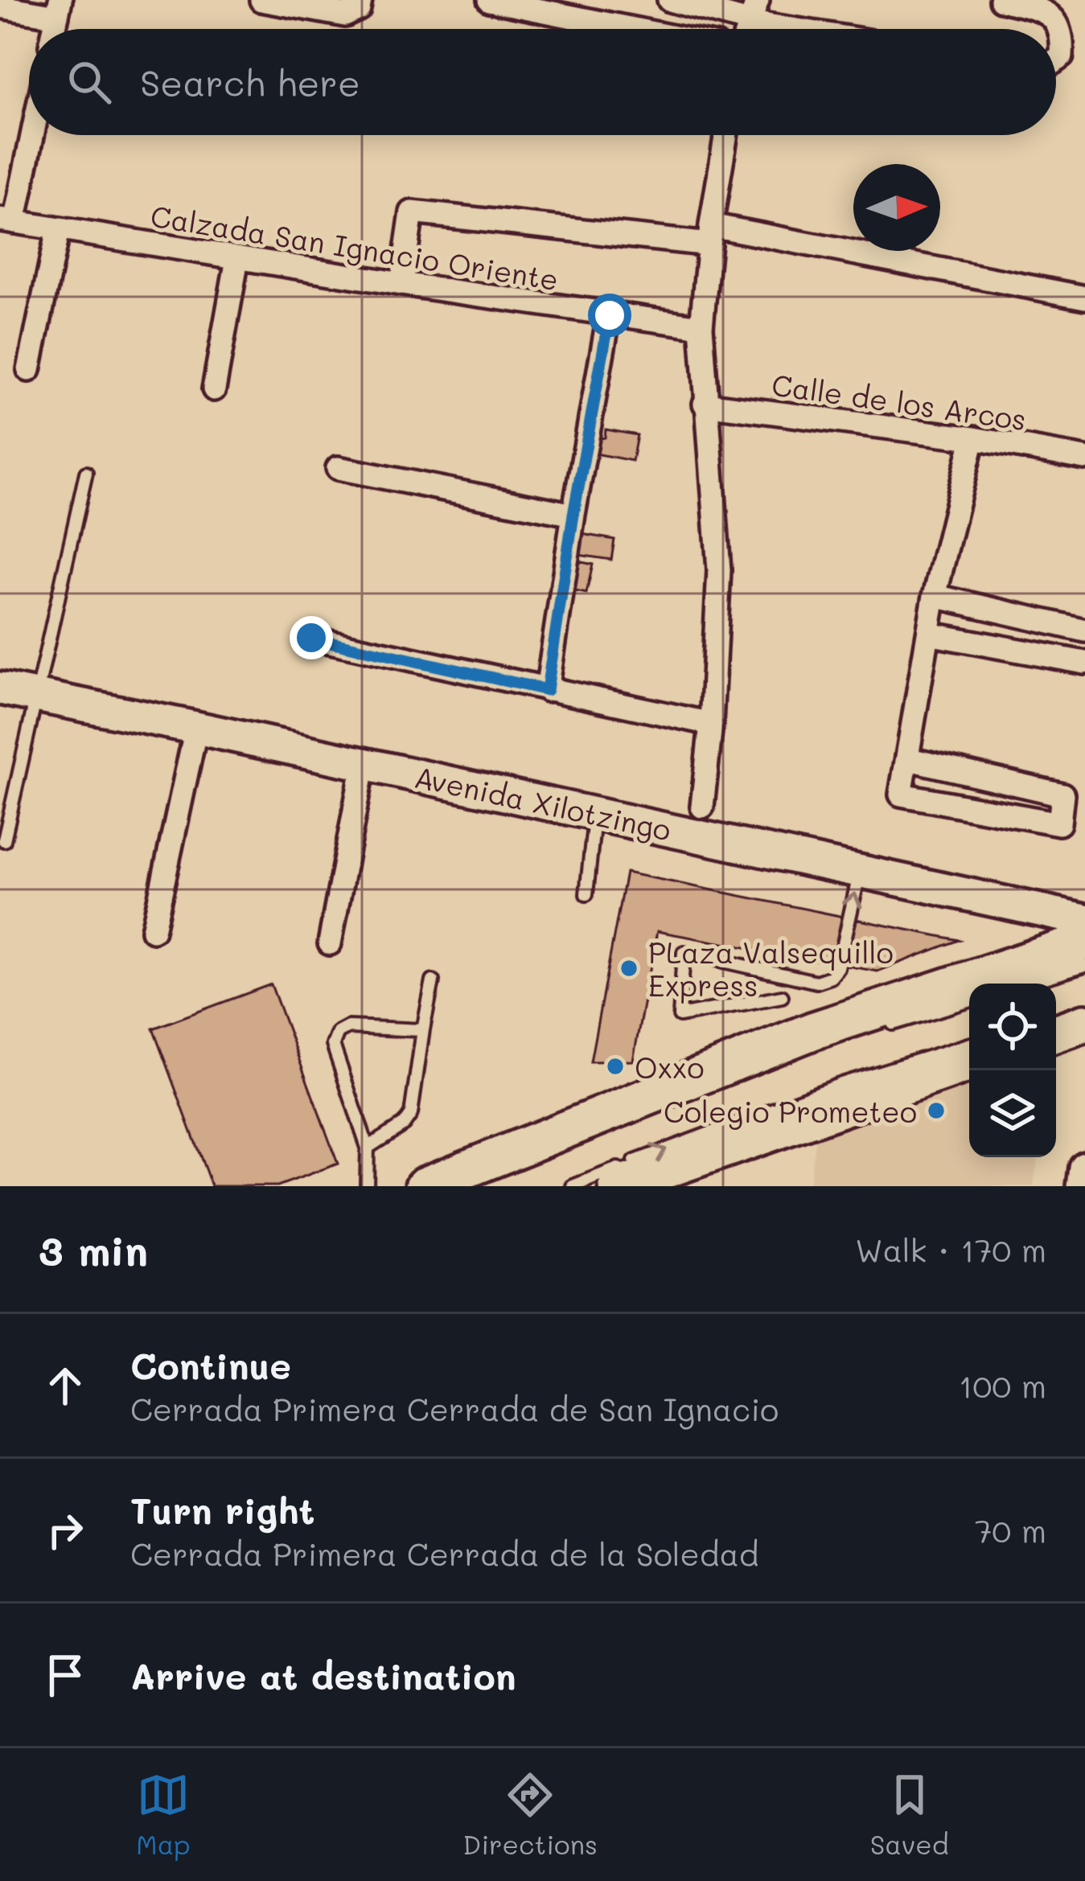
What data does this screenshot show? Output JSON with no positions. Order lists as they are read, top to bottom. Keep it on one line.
{"streets":{"street":["Calzada San Ignacio Oriente","Calle de los Arcos","Avenida Xilotzingo"]},"places":["PLaza Valsequillo Express","Oxxo","Colegio Prometeo"],"north":"right","page":{"search":"Search here","heading":["3 min","Walk · 170 m"],"list":[["Continue","Cerrada Primera Cerrada de San Ignacio","100 m"],["Turn right","Cerrada Primera Cerrada de la Soledad","70 m"],"Arrive at destination"],"nav":["Map","Directions","Saved"]}}
